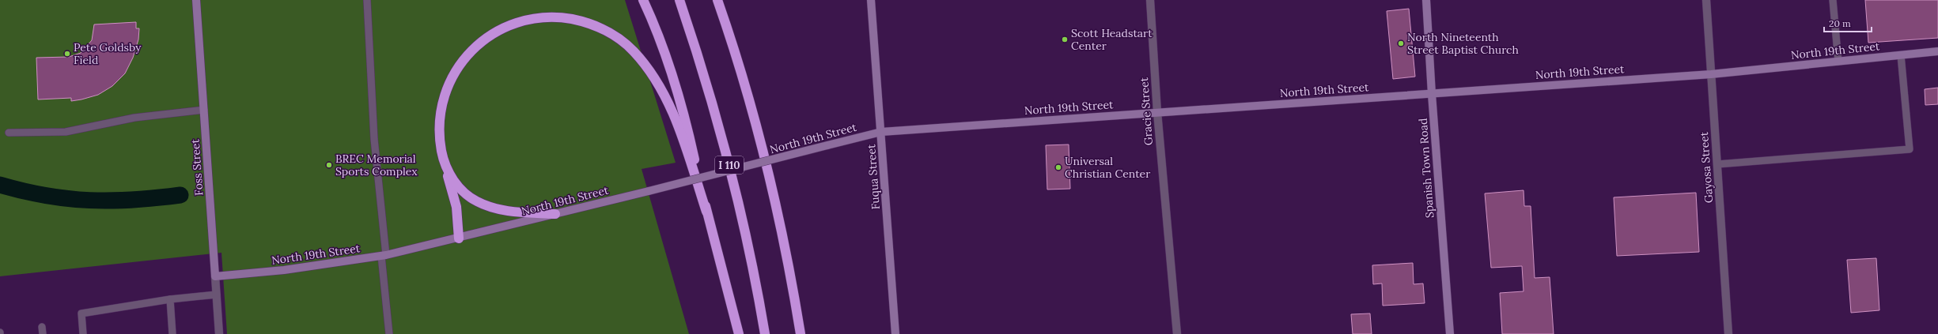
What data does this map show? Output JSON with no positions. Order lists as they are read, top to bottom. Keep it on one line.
{"streets":{"highway":["I 110"],"street":["North 19th Street","Gracie Street","Foss Street","Gayosa Street","Spanish Town Road","Fuqua Street"]},"crossings":[["North 19th Street","Gracie Street"],["North 19th Street","Foss Street"],["North 19th Street","Gayosa Street"],["North 19th Street","Spanish Town Road"],["North 19th Street","Fuqua Street"]],"places":["Scott Headstart Center","North Nineteenth Street Baptist Church","Pete Goldsby Field","BREC Memorial Sports Complex","Universal Christian Center"],"scale_bar":"20 m"}
